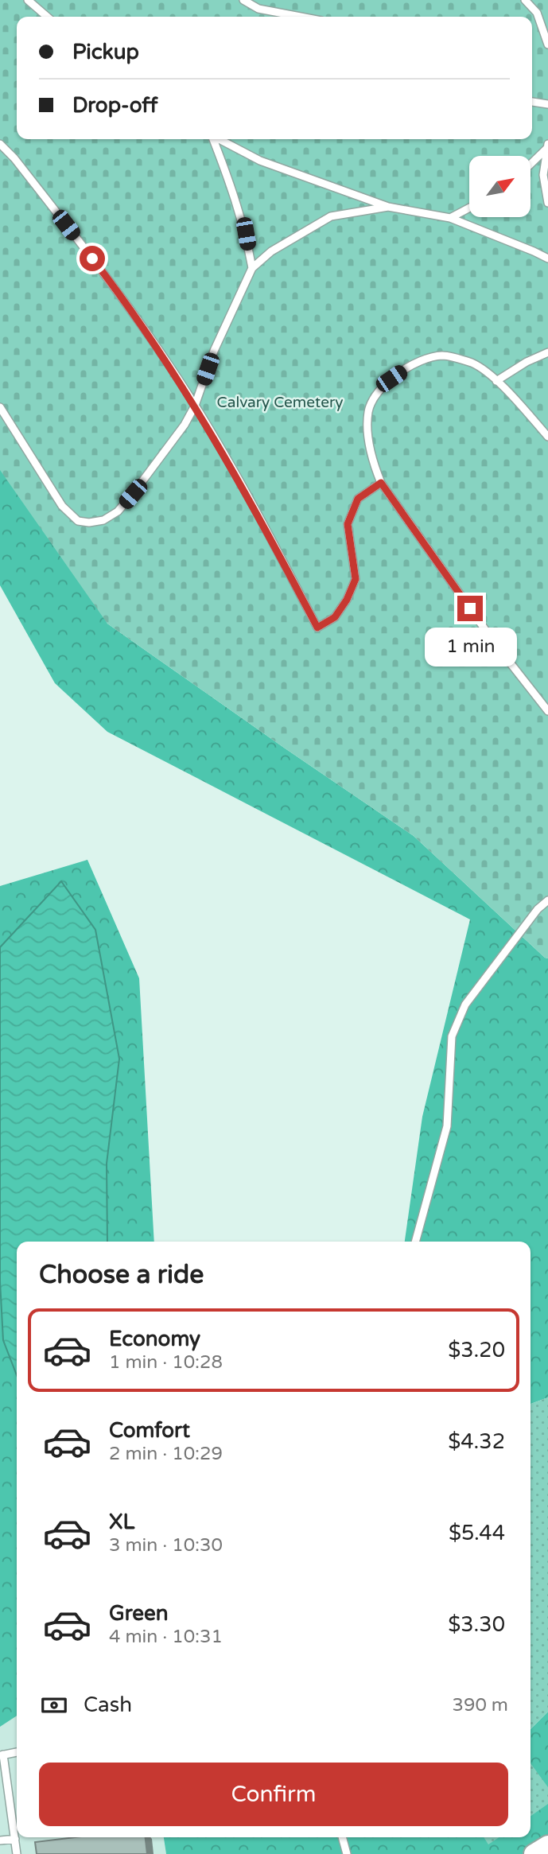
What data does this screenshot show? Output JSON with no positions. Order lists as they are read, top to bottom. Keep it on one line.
{"parks":["Calvary Cemetery"],"north":"top right","page":{"banner":["Pickup","Drop-off"],"bubble":"1 min","heading":"Choose a ride","list":[{"name":"Economy","note":"1 min · 10:28","value":"$3.20"},{"name":"Comfort","note":"2 min · 10:29","value":"$4.32"},{"name":"XL","note":"3 min · 10:30","value":"$5.44"},{"name":"Green","note":"4 min · 10:31","value":"$3.30"}],"pay":["Cash","390 m"],"buttons":"Confirm"}}
